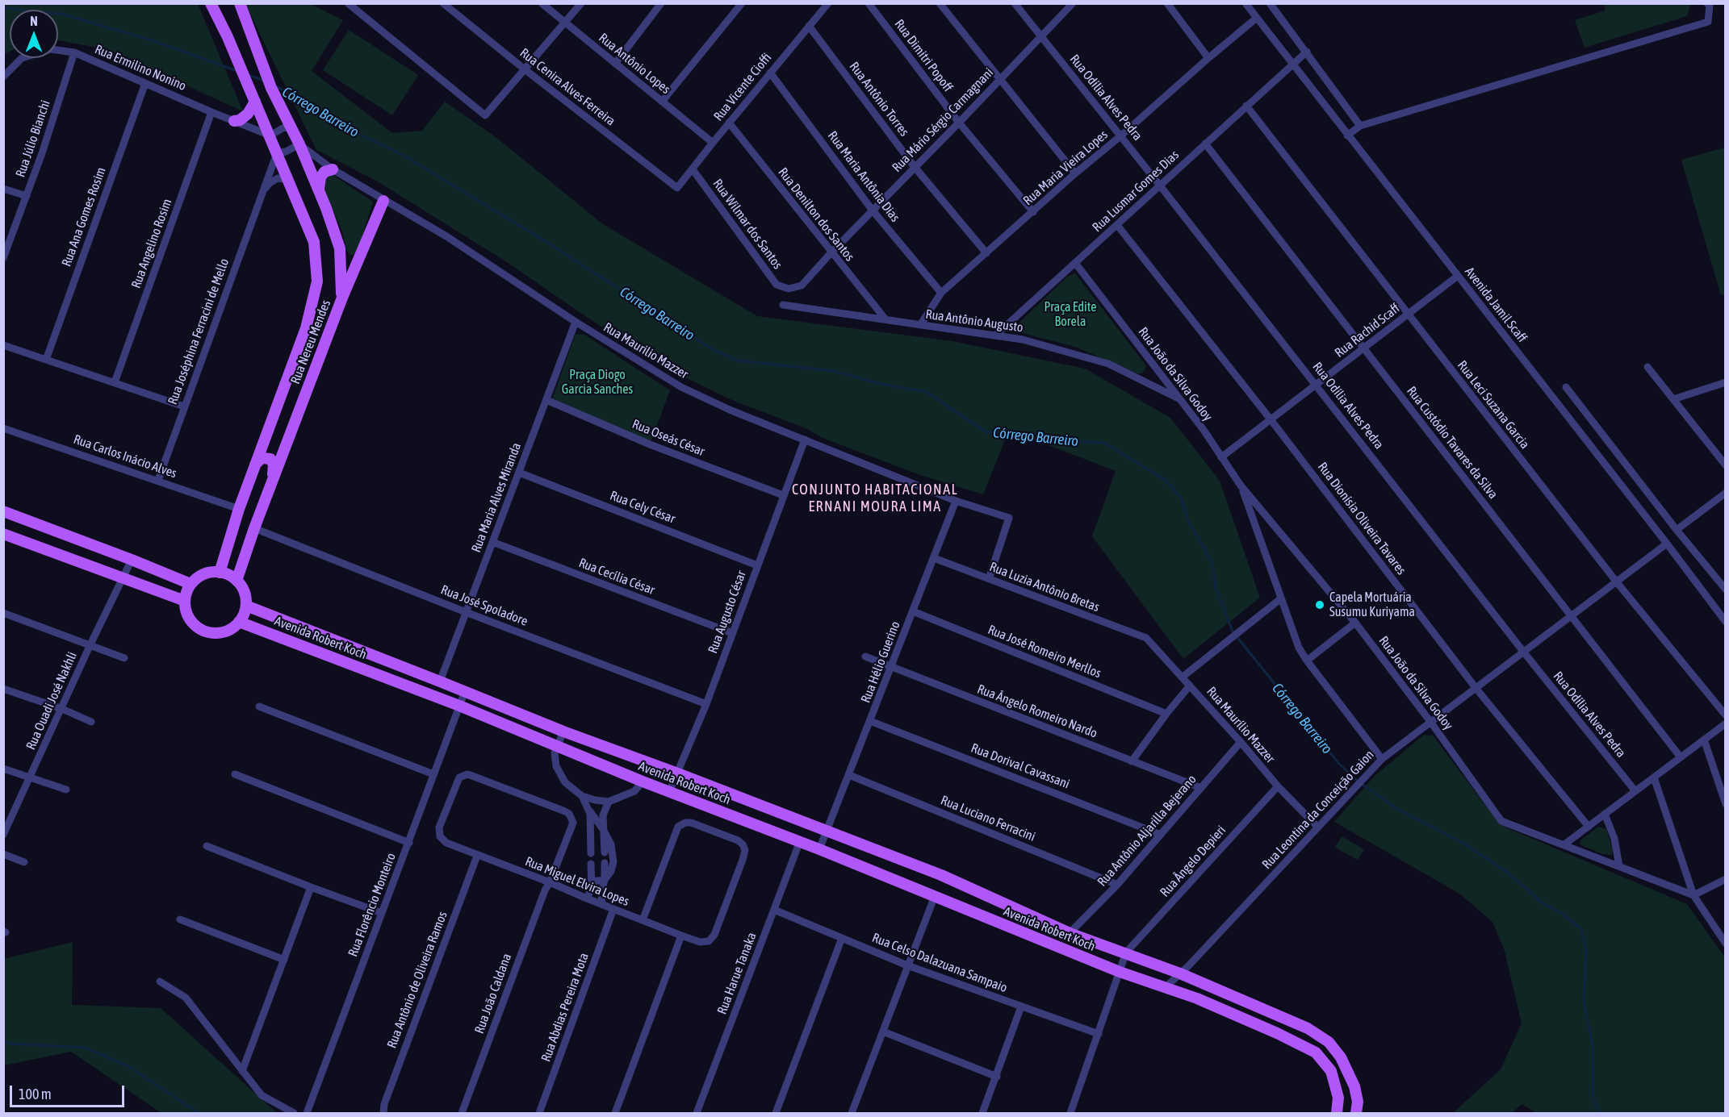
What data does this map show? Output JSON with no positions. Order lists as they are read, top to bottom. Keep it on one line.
{"streets":{"main road":["Rua Nereu Mendes","Avenida Robert Koch"],"street":["Rua Dimitri Popoff","Rua Antônio Lopes","Rua Ermilino Nonino","Rua Cenira Alves Ferreira","Rua Vicente Cioffi","Rua Odília Alves Pedra","Rua Antônio Torres","Rua Mário Sérgio Carmagnani","Rua Júlio Bianchi","Rua Maria Vieira Lopes","Rua Maria Antônia Dias","Rua Lusmar Gomes Dias","Rua Denilton dos Santos","Rua Ana Gomes Rosim","Rua Wilmar dos Santos","Rua Angelino Rosim","Avenida Jamil Scaff","Rua Antônio Augusto","Rua Rachid Scaff","Rua Joséphina Ferracini de Mello","Rua Maurilio Mazzer","Rua João da Silva Godoy","Rua Leci Suzana Garcia","Rua Oseás César","Rua Custódio Tavares da Silva","Rua Carlos Inácio Alves","Rua Maria Alves Miranda","Rua Cely César","Rua Dionísia Oliveira Tavares","Rua Cecília César","Rua Luzia Antônio Bretas","Rua José Spoladore","Rua Augusto César","Rua José Romeiro Merllos","Rua Hélio Guerino","Rua Ouadi José Nakhli","Rua Ângelo Romeiro Nardo","Rua Maurílio Mazzer","Rua Dorival Cavassani","Rua Leontina da Conceição Gaion","Rua Luciano Ferracini","Rua Antônio Aljarilla Bejerano","Rua Ângelo Depieri","Rua Miguel Elvira Lopes","Rua Florêncio Monteiro","Rua Celso Dalazuana Sampaio","Rua Harue Tanaka","Rua Antônio de Oliveira Ramos","Rua João Caldana","Rua Abdias Pereira Mota"]},"crossings":[["Rua Dimitri Popoff","Rua Mário Sérgio Carmagnani"],["Rua Dimitri Popoff","Rua Maria Vieira Lopes"],["Rua Antônio Lopes","Rua Vicente Cioffi"],["Rua Ermilino Nonino","Rua Júlio Bianchi"],["Rua Ermilino Nonino","Rua Ana Gomes Rosim"],["Rua Ermilino Nonino","Rua Angelino Rosim"],["Rua Ermilino Nonino","Rua Nereu Mendes"],["Rua Cenira Alves Ferreira","Rua Vicente Cioffi"],["Rua Vicente Cioffi","Rua Antônio Torres"],["Rua Vicente Cioffi","Rua Maria Antônia Dias"],["Rua Vicente Cioffi","Rua Denilton dos Santos"],["Rua Vicente Cioffi","Rua Wilmar dos Santos"],["Rua Odília Alves Pedra","Rua Mário Sérgio Carmagnani"],["Rua Odília Alves Pedra","Rua Maria Vieira Lopes"],["Rua Odília Alves Pedra","Rua Lusmar Gomes Dias"],["Rua Odília Alves Pedra","Rua Rachid Scaff"],["Rua Odília Alves Pedra","Rua Leontina da Conceição Gaion"],["Rua Antônio Torres","Rua Mário Sérgio Carmagnani"],["Rua Antônio Torres","Rua Maria Vieira Lopes"],["Rua Mário Sérgio Carmagnani","Rua Maria Antônia Dias"],["Rua Mário Sérgio Carmagnani","Rua Denilton dos Santos"],["Rua Mário Sérgio Carmagnani","Rua Wilmar dos Santos"],["Rua Maria Vieira Lopes","Rua Maria Antônia Dias"],["Rua Maria Vieira Lopes","Avenida Jamil Scaff"],["Rua Maria Vieira Lopes","Rua Antônio Augusto"],["Rua Lusmar Gomes Dias","Avenida Jamil Scaff"],["Rua Lusmar Gomes Dias","Rua Antônio Augusto"],["Rua Lusmar Gomes Dias","Rua João da Silva Godoy"],["Rua Lusmar Gomes Dias","Rua Leci Suzana Garcia"],["Rua Lusmar Gomes Dias","Rua Custódio Tavares da Silva"],["Rua Lusmar Gomes Dias","Rua Dionísia Oliveira Tavares"],["Rua Denilton dos Santos","Rua Wilmar dos Santos"],["Rua Denilton dos Santos","Rua Antônio Augusto"],["Avenida Jamil Scaff","Rua Rachid Scaff"],["Avenida Jamil Scaff","Rua Leontina da Conceição Gaion"],["Rua Antônio Augusto","Rua João da Silva Godoy"],["Rua Rachid Scaff","Rua João da Silva Godoy"],["Rua Rachid Scaff","Rua Leci Suzana Garcia"],["Rua Rachid Scaff","Rua Custódio Tavares da Silva"],["Rua Rachid Scaff","Rua Dionísia Oliveira Tavares"],["Rua Joséphina Ferracini de Mello","Rua Nereu Mendes"],["Rua Joséphina Ferracini de Mello","Rua Carlos Inácio Alves"],["Rua Nereu Mendes","Rua Maurilio Mazzer"],["Rua Nereu Mendes","Rua Carlos Inácio Alves"],["Rua Nereu Mendes","Rua José Spoladore"],["Rua Nereu Mendes","Avenida Robert Koch"],["Rua Maurilio Mazzer","Rua Maria Alves Miranda"],["Rua Maurilio Mazzer","Rua Luzia Antônio Bretas"],["Rua Maurilio Mazzer","Rua Augusto César"],["Rua Maurilio Mazzer","Rua Hélio Guerino"],["Rua João da Silva Godoy","Rua Leontina da Conceição Gaion"],["Rua Leci Suzana Garcia","Rua Leontina da Conceição Gaion"],["Rua Oseás César","Rua Maria Alves Miranda"],["Rua Oseás César","Rua Augusto César"],["Rua Custódio Tavares da Silva","Rua Leontina da Conceição Gaion"],["Rua Maria Alves Miranda","Rua Cely César"],["Rua Maria Alves Miranda","Rua Cecília César"],["Rua Maria Alves Miranda","Rua José Spoladore"],["Rua Maria Alves Miranda","Avenida Robert Koch"],["Rua Cely César","Rua Augusto César"],["Rua Dionísia Oliveira Tavares","Rua Leontina da Conceição Gaion"],["Rua Cecília César","Rua Augusto César"],["Rua Luzia Antônio Bretas","Rua Hélio Guerino"],["Rua Luzia Antônio Bretas","Rua Maurílio Mazzer"],["Rua José Spoladore","Rua Augusto César"],["Rua Augusto César","Avenida Robert Koch"],["Avenida Robert Koch","Rua Hélio Guerino"],["Avenida Robert Koch","Rua Leontina da Conceição Gaion"],["Avenida Robert Koch","Rua Antônio Aljarilla Bejerano"],["Avenida Robert Koch","Rua Ângelo Depieri"],["Avenida Robert Koch","Rua Florêncio Monteiro"],["Avenida Robert Koch","Rua Harue Tanaka"],["Rua José Romeiro Merllos","Rua Hélio Guerino"],["Rua Hélio Guerino","Rua Ângelo Romeiro Nardo"],["Rua Hélio Guerino","Rua Dorival Cavassani"],["Rua Hélio Guerino","Rua Luciano Ferracini"],["Rua Ângelo Romeiro Nardo","Rua Antônio Aljarilla Bejerano"],["Rua Maurílio Mazzer","Rua Leontina da Conceição Gaion"],["Rua Maurílio Mazzer","Rua Antônio Aljarilla Bejerano"],["Rua Maurílio Mazzer","Rua Ângelo Depieri"],["Rua Dorival Cavassani","Rua Antônio Aljarilla Bejerano"],["Rua Luciano Ferracini","Rua Antônio Aljarilla Bejerano"],["Rua Miguel Elvira Lopes","Rua Antônio de Oliveira Ramos"],["Rua Miguel Elvira Lopes","Rua João Caldana"],["Rua Miguel Elvira Lopes","Rua Abdias Pereira Mota"],["Rua Celso Dalazuana Sampaio","Rua Harue Tanaka"]],"districts":["CONJUNTO HABITACIONAL ERNANI MOURA LIMA"],"water":["Córrego Barreiro"],"parks":["Praça Edite Borela","Praça Diogo Garcia Sanches"],"places":["Capela Mortuária Susumu Kuriyama"],"scale_bar":"100 m","north":"top"}
